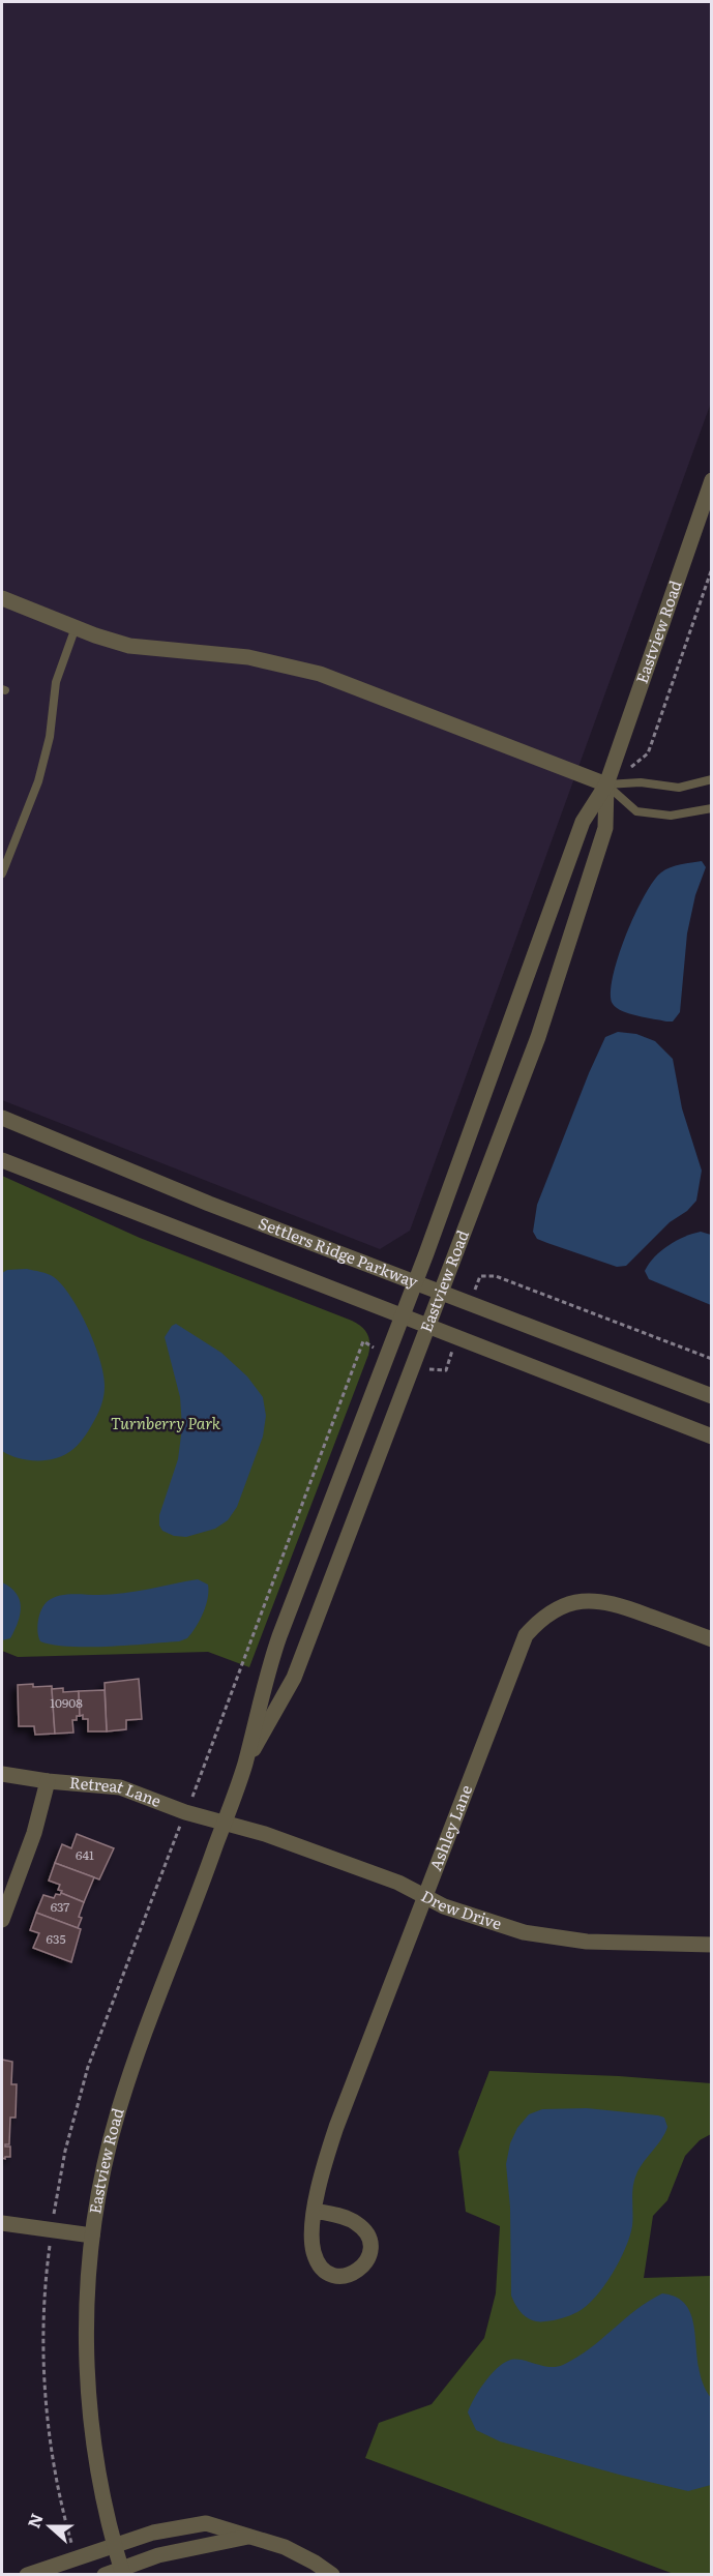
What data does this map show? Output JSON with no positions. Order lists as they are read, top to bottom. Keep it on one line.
{"streets":{"street":["Eastview Road","Settlers Ridge Parkway","Retreat Lane","Ashley Lane","Drew Drive"]},"crossings":[["Eastview Road","Settlers Ridge Parkway"],["Eastview Road","Retreat Lane"],["Eastview Road","Drew Drive"],["Retreat Lane","Drew Drive"],["Ashley Lane","Drew Drive"]],"parks":["Turnberry Park"],"house_numbers":["10908","641","637","635"],"north":"left"}
